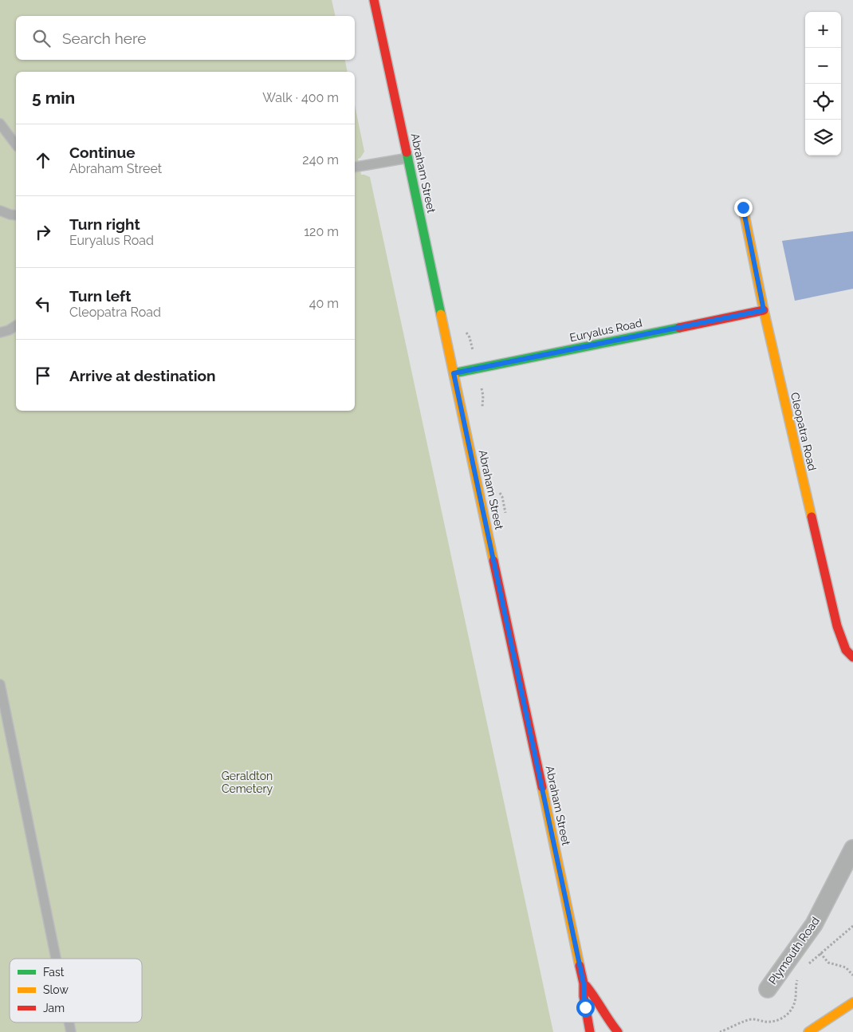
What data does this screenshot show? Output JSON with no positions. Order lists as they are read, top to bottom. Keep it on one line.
{"streets":{"main road":["Abraham Street","Euryalus Road","Cleopatra Road"],"street":["Plymouth Road"]},"crossings":[["Abraham Street","Euryalus Road"],["Euryalus Road","Cleopatra Road"]],"parks":["Geraldton Cemetery"],"legend":["Fast","Slow","Jam"],"page":{"map_buttons":["+","−"],"search":"Search here","heading":["5 min","Walk · 400 m"],"list":[["Continue","Abraham Street","240 m"],["Turn right","Euryalus Road","120 m"],["Turn left","Cleopatra Road","40 m"],"Arrive at destination"]}}
